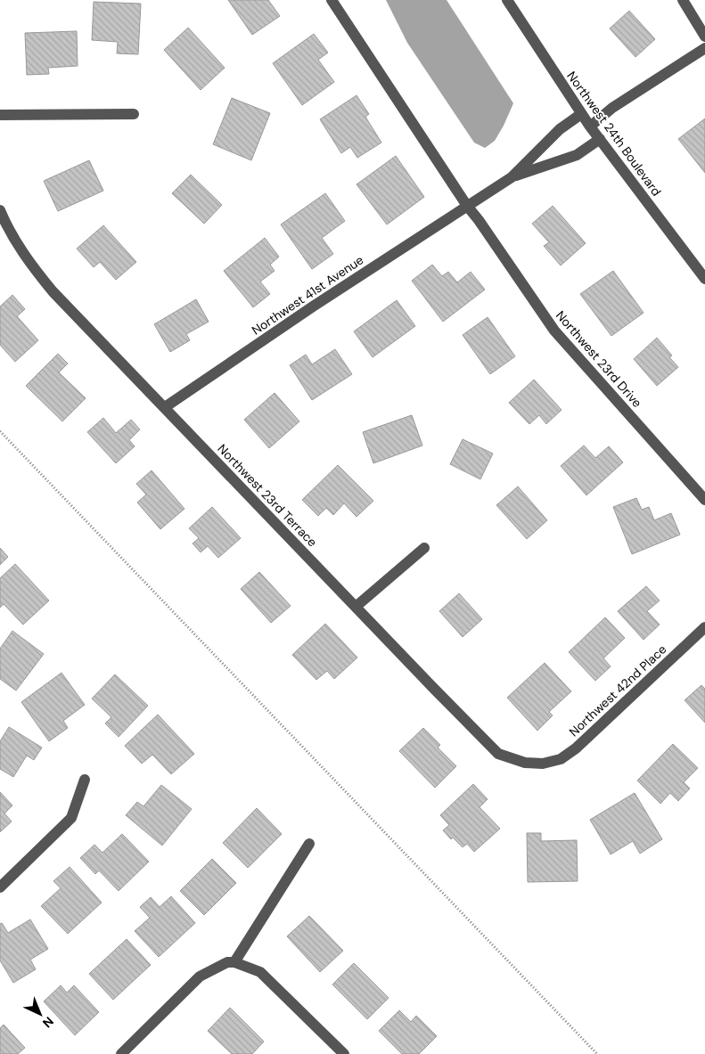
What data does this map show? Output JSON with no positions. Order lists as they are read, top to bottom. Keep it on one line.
{"streets":{"street":["Northwest 24th Boulevard","Northwest 41st Avenue","Northwest 23rd Drive","Northwest 23rd Terrace","Northwest 42nd Place"]},"crossings":[["Northwest 41st Avenue","Northwest 23rd Drive"],["Northwest 41st Avenue","Northwest 23rd Terrace"],["Northwest 23rd Terrace","Northwest 42nd Place"]],"north":"bottom right"}
